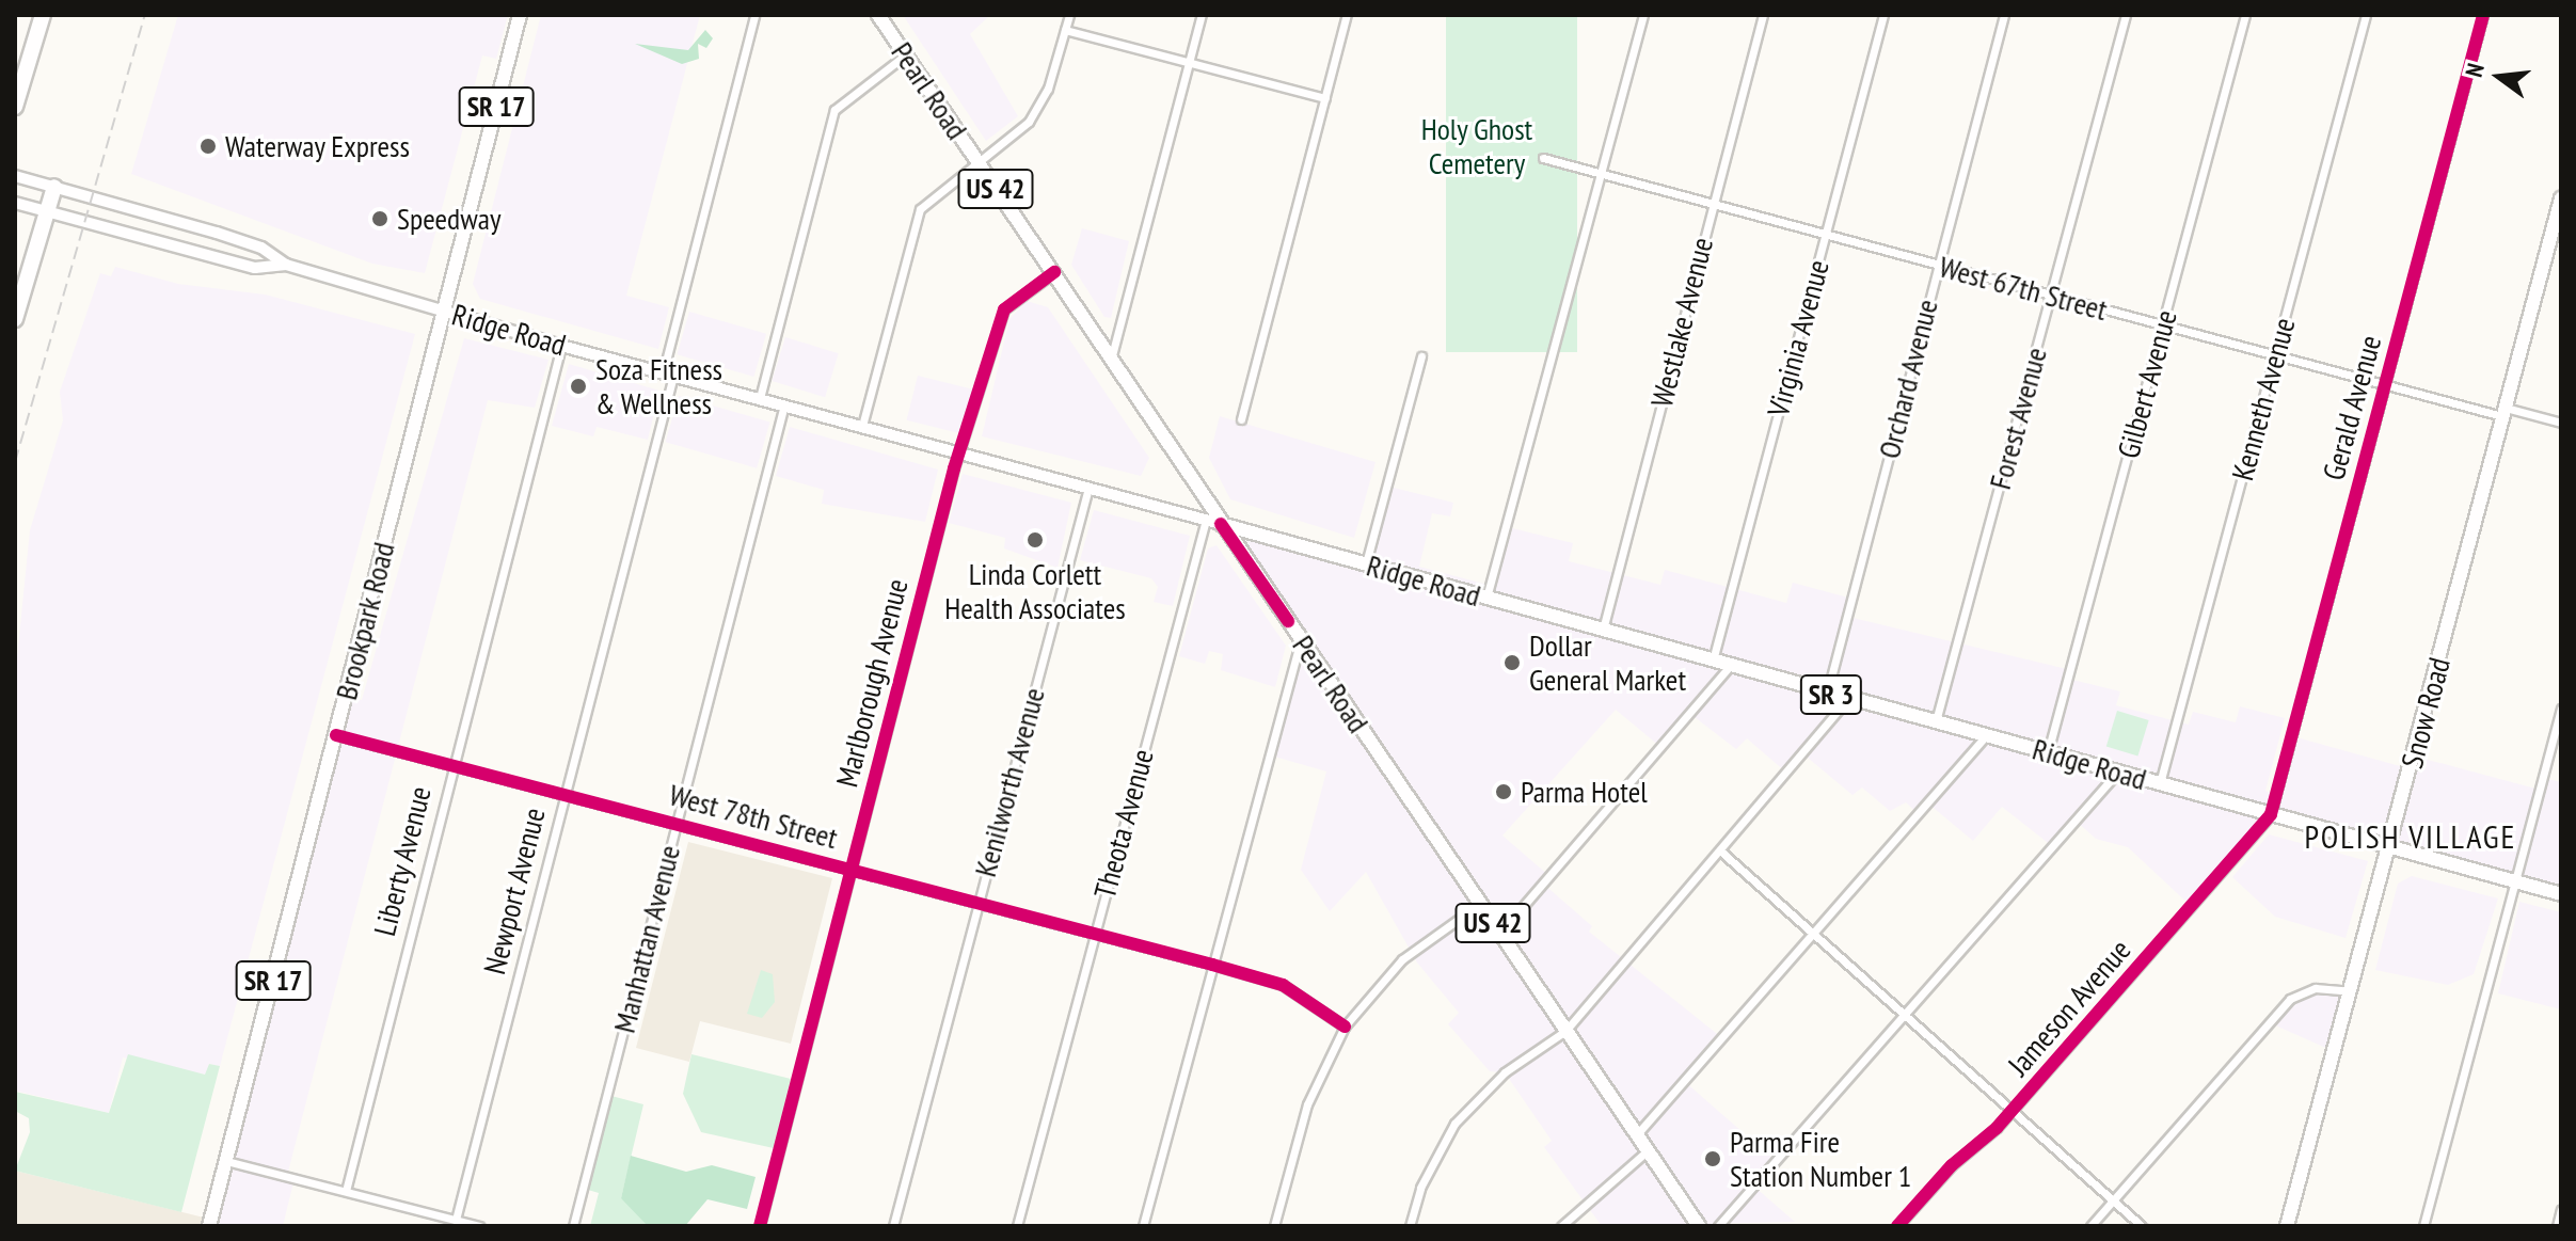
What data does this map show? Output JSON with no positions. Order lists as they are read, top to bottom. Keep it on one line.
{"streets":{"main road":["Pearl Road","SR 17","US 42","Ridge Road","Brookpark Road","SR 3","Snow Road"],"street":["West 67th Street","Westlake Avenue","Virginia Avenue","Orchard Avenue","Gilbert Avenue","Kenneth Avenue","Gerald Avenue","Forest Avenue","Marlborough Avenue","Kenilworth Avenue","West 78th Street","Theota Avenue","Liberty Avenue","Newport Avenue","Manhattan Avenue","Jameson Avenue"]},"crossings":[["Pearl Road","Ridge Road"],["Pearl Road","Marlborough Avenue"],["West 67th Street","Westlake Avenue"],["West 67th Street","Virginia Avenue"],["West 67th Street","Orchard Avenue"],["West 67th Street","Gilbert Avenue"],["West 67th Street","Kenneth Avenue"],["West 67th Street","Gerald Avenue"],["West 67th Street","Forest Avenue"],["West 67th Street","Snow Road"],["Westlake Avenue","Ridge Road"],["Ridge Road","Virginia Avenue"],["Ridge Road","Orchard Avenue"],["Ridge Road","Gilbert Avenue"],["Ridge Road","Kenneth Avenue"],["Ridge Road","Gerald Avenue"],["Ridge Road","Forest Avenue"],["Ridge Road","Brookpark Road"],["Ridge Road","Marlborough Avenue"],["Ridge Road","Snow Road"],["Ridge Road","Kenilworth Avenue"],["Ridge Road","Theota Avenue"],["Ridge Road","Liberty Avenue"],["Ridge Road","Newport Avenue"],["Ridge Road","Manhattan Avenue"],["Ridge Road","Jameson Avenue"],["Gerald Avenue","Jameson Avenue"],["Brookpark Road","West 78th Street"],["Marlborough Avenue","West 78th Street"],["Kenilworth Avenue","West 78th Street"],["West 78th Street","Theota Avenue"],["West 78th Street","Liberty Avenue"],["West 78th Street","Newport Avenue"],["West 78th Street","Manhattan Avenue"]],"districts":["POLISH VILLAGE"],"parks":["Holy Ghost Cemetery"],"places":["Waterway Express","Speedway","Soza Fitness & Wellness","Linda Corlett Health Associates","Dollar General Market","Parma Hotel","Parma Fire Station Number 1"],"north":"left"}
